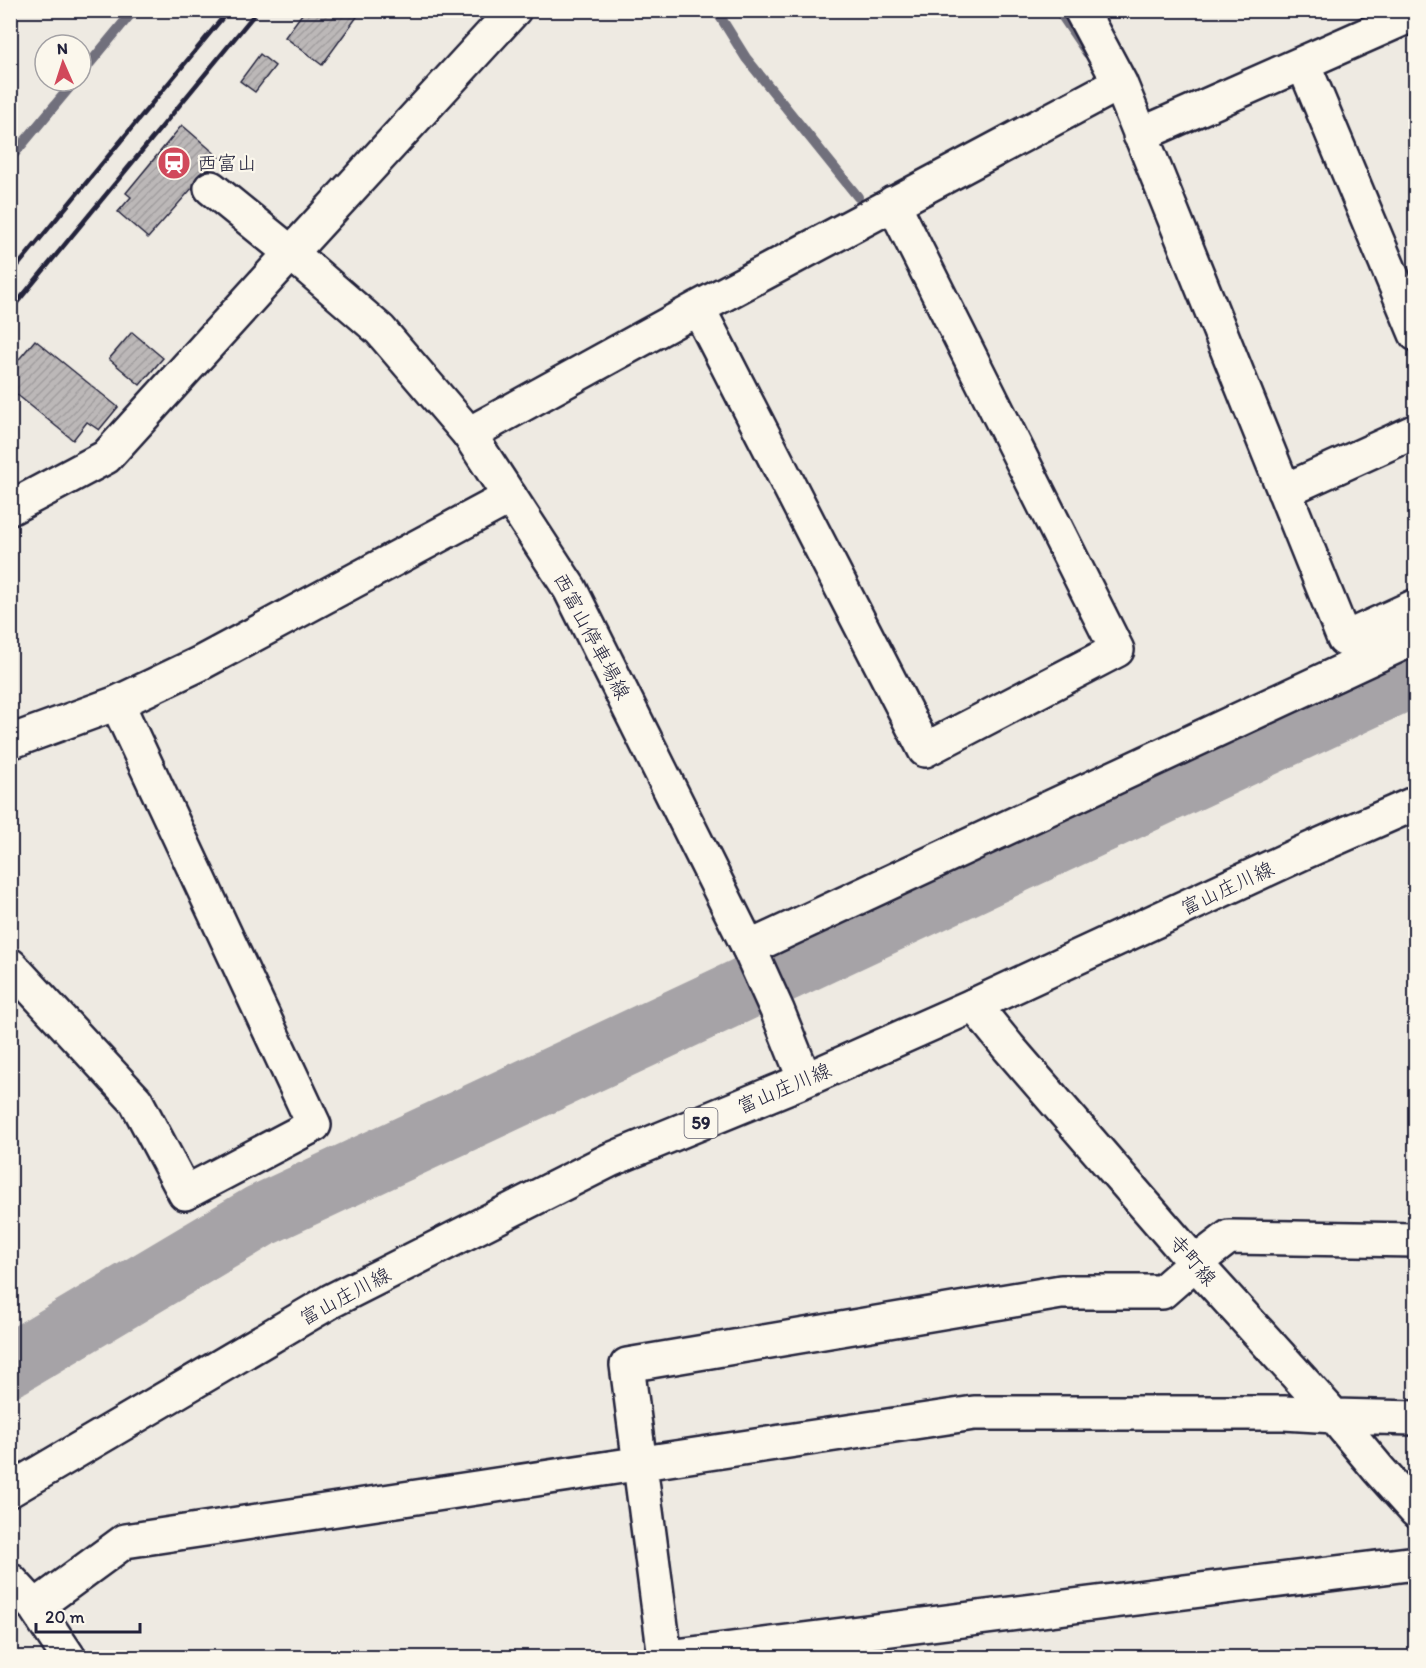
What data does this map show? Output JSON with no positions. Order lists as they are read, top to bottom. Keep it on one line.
{"streets":{"street":["西富山停車場線","富山庄川線","59","寺町線"]},"crossings":[["西富山停車場線","富山庄川線"],["富山庄川線","寺町線"]],"places":{"station":["西富山"]},"scale_bar":"20 m","north":"top"}
